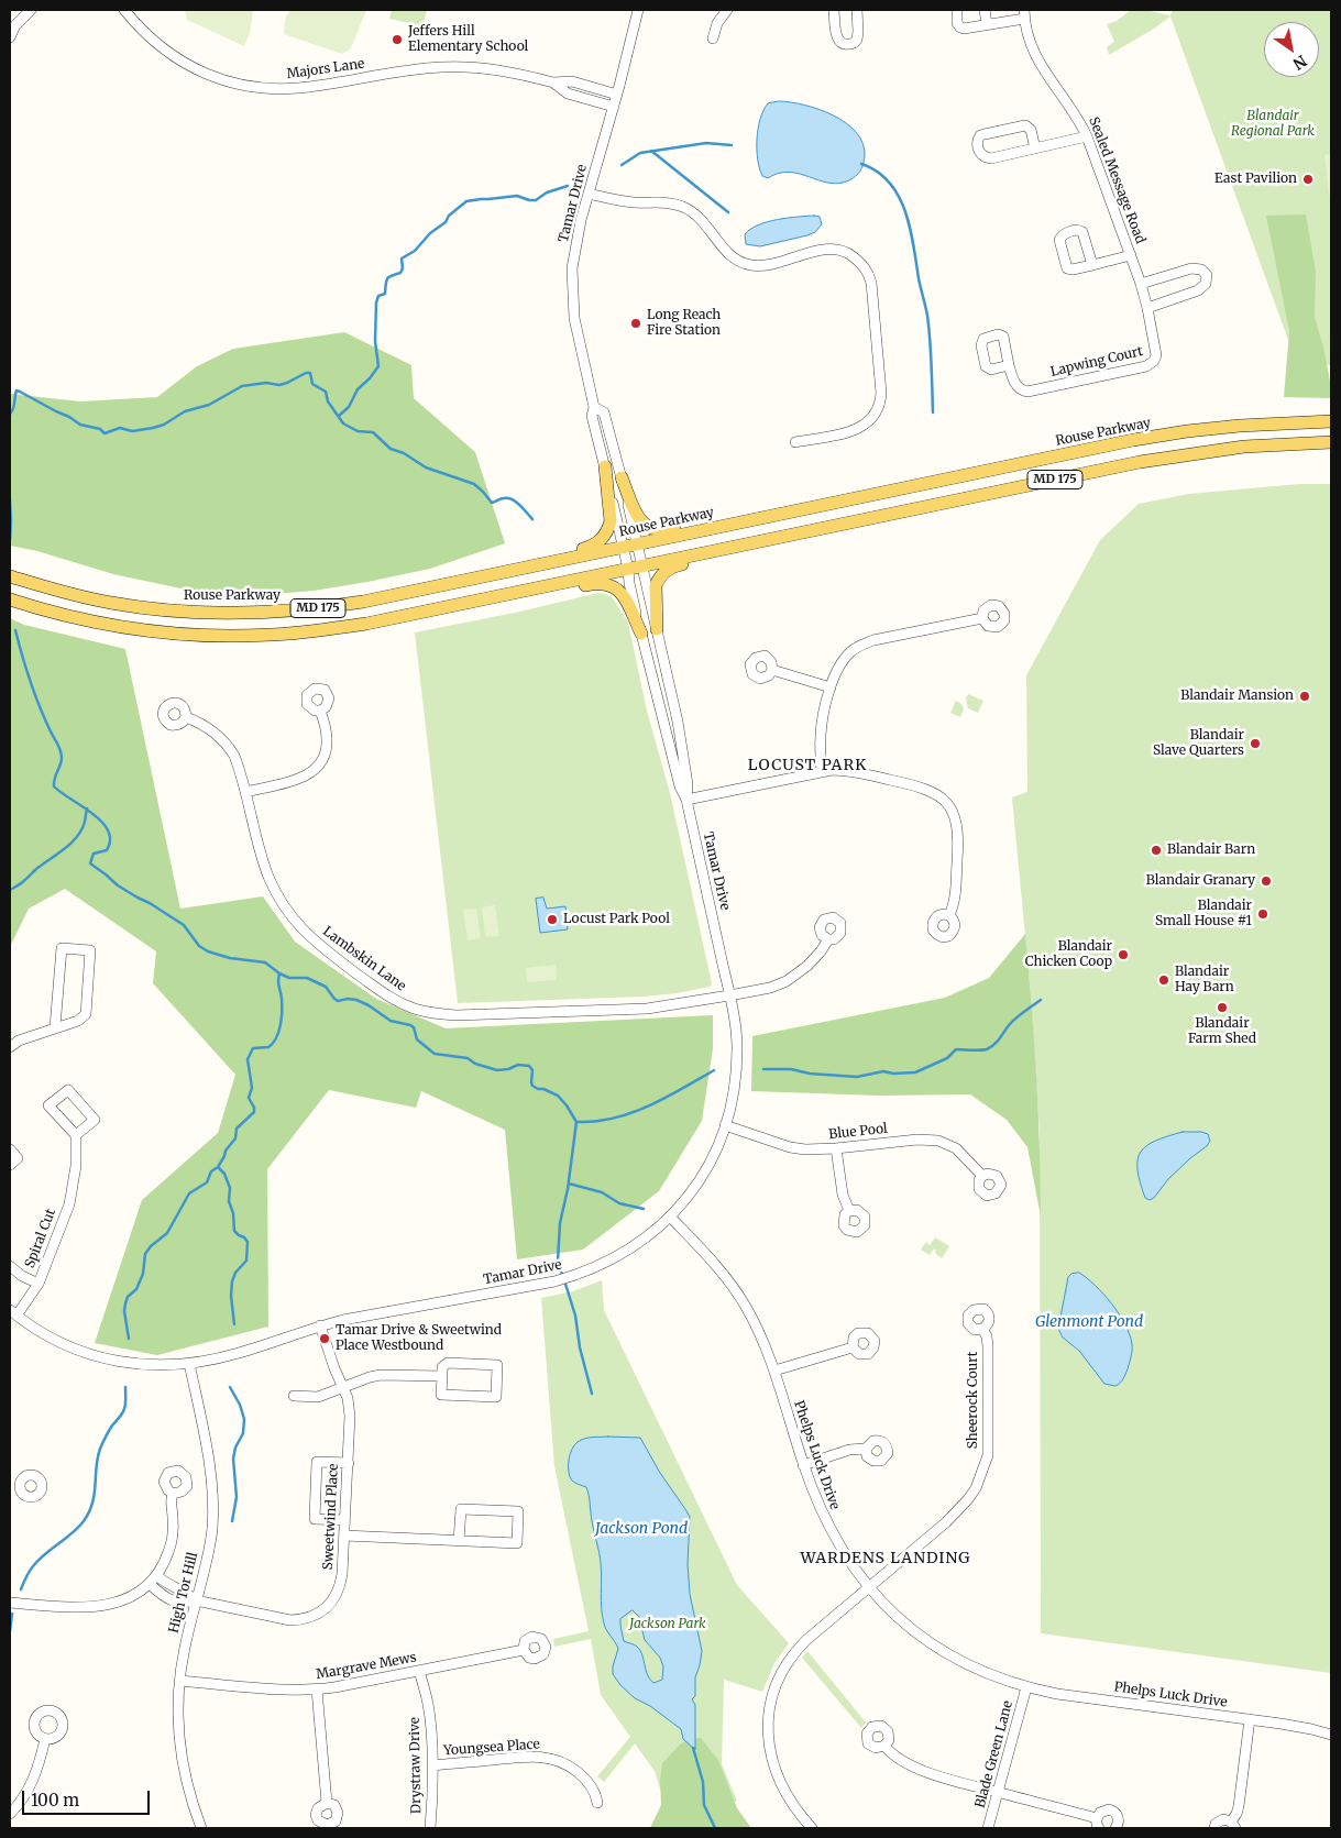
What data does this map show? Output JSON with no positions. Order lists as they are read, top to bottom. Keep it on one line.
{"streets":{"main road":["Rouse Parkway","MD 175"],"street":["Majors Lane","Sealed Message Road","Tamar Drive","Lapwing Court","Lambskin Lane","Blue Pool","Spiral Cut","Sheerock Court","Phelps Luck Drive","Sweetwind Place","High Tor Hill","Margrave Mews","Youngsea Place","Blade Green Lane","Drystraw Drive"]},"crossings":[["Majors Lane","Tamar Drive"],["Sealed Message Road","Lapwing Court"],["Tamar Drive","Rouse Parkway"],["Tamar Drive","MD 175"],["Tamar Drive","Lambskin Lane"],["Tamar Drive","Blue Pool"],["Tamar Drive","Spiral Cut"],["Tamar Drive","Phelps Luck Drive"],["Tamar Drive","Sweetwind Place"],["Tamar Drive","High Tor Hill"],["Sheerock Court","Phelps Luck Drive"],["Phelps Luck Drive","Blade Green Lane"],["Sweetwind Place","High Tor Hill"],["High Tor Hill","Margrave Mews"],["Margrave Mews","Drystraw Drive"],["Youngsea Place","Drystraw Drive"]],"districts":["LOCUST PARK","WARDENS LANDING"],"water":["Glenmont Pond","Jackson Pond"],"parks":["Blandair Regional Park","Jackson Park"],"places":["Jeffers Hill Elementary School","East Pavilion","Long Reach Fire Station","Blandair Mansion","Blandair Slave Quarters","Blandair Barn","Blandair Granary","Blandair Small House #1","Locust Park Pool","Blandair Chicken Coop","Blandair Hay Barn","Blandair Farm Shed","Tamar Drive & Sweetwind Place Westbound"],"scale_bar":"100 m","north":"bottom right"}
